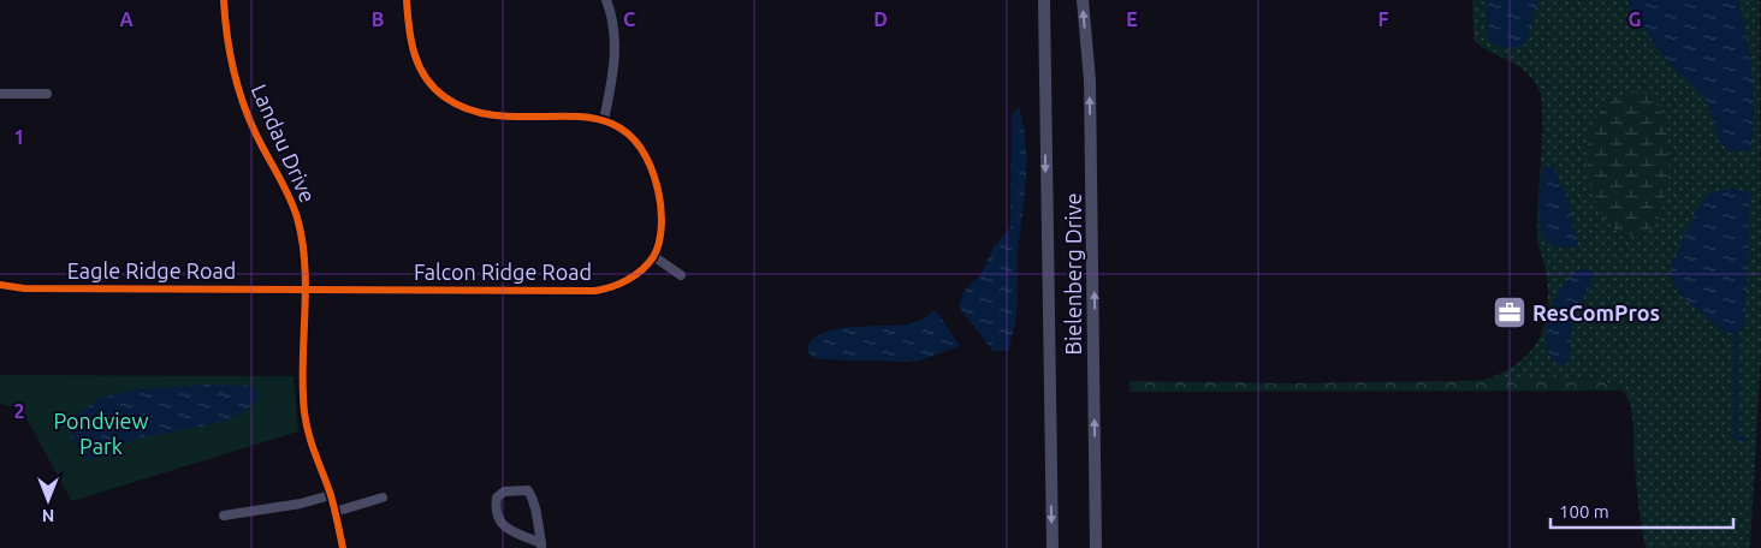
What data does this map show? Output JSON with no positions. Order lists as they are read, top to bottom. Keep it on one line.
{"streets":{"street":["Landau Drive","Eagle Ridge Road","Falcon Ridge Road","Bielenberg Drive"]},"crossings":[["Landau Drive","Eagle Ridge Road"],["Landau Drive","Falcon Ridge Road"],["Eagle Ridge Road","Falcon Ridge Road"]],"parks":["Pondview Park"],"places":{"office":["ResComPros"]},"scale_bar":"100 m","north":"bottom","grid":{"columns":["A","B","C","D","E","F","G"],"rows":["1","2"]}}
